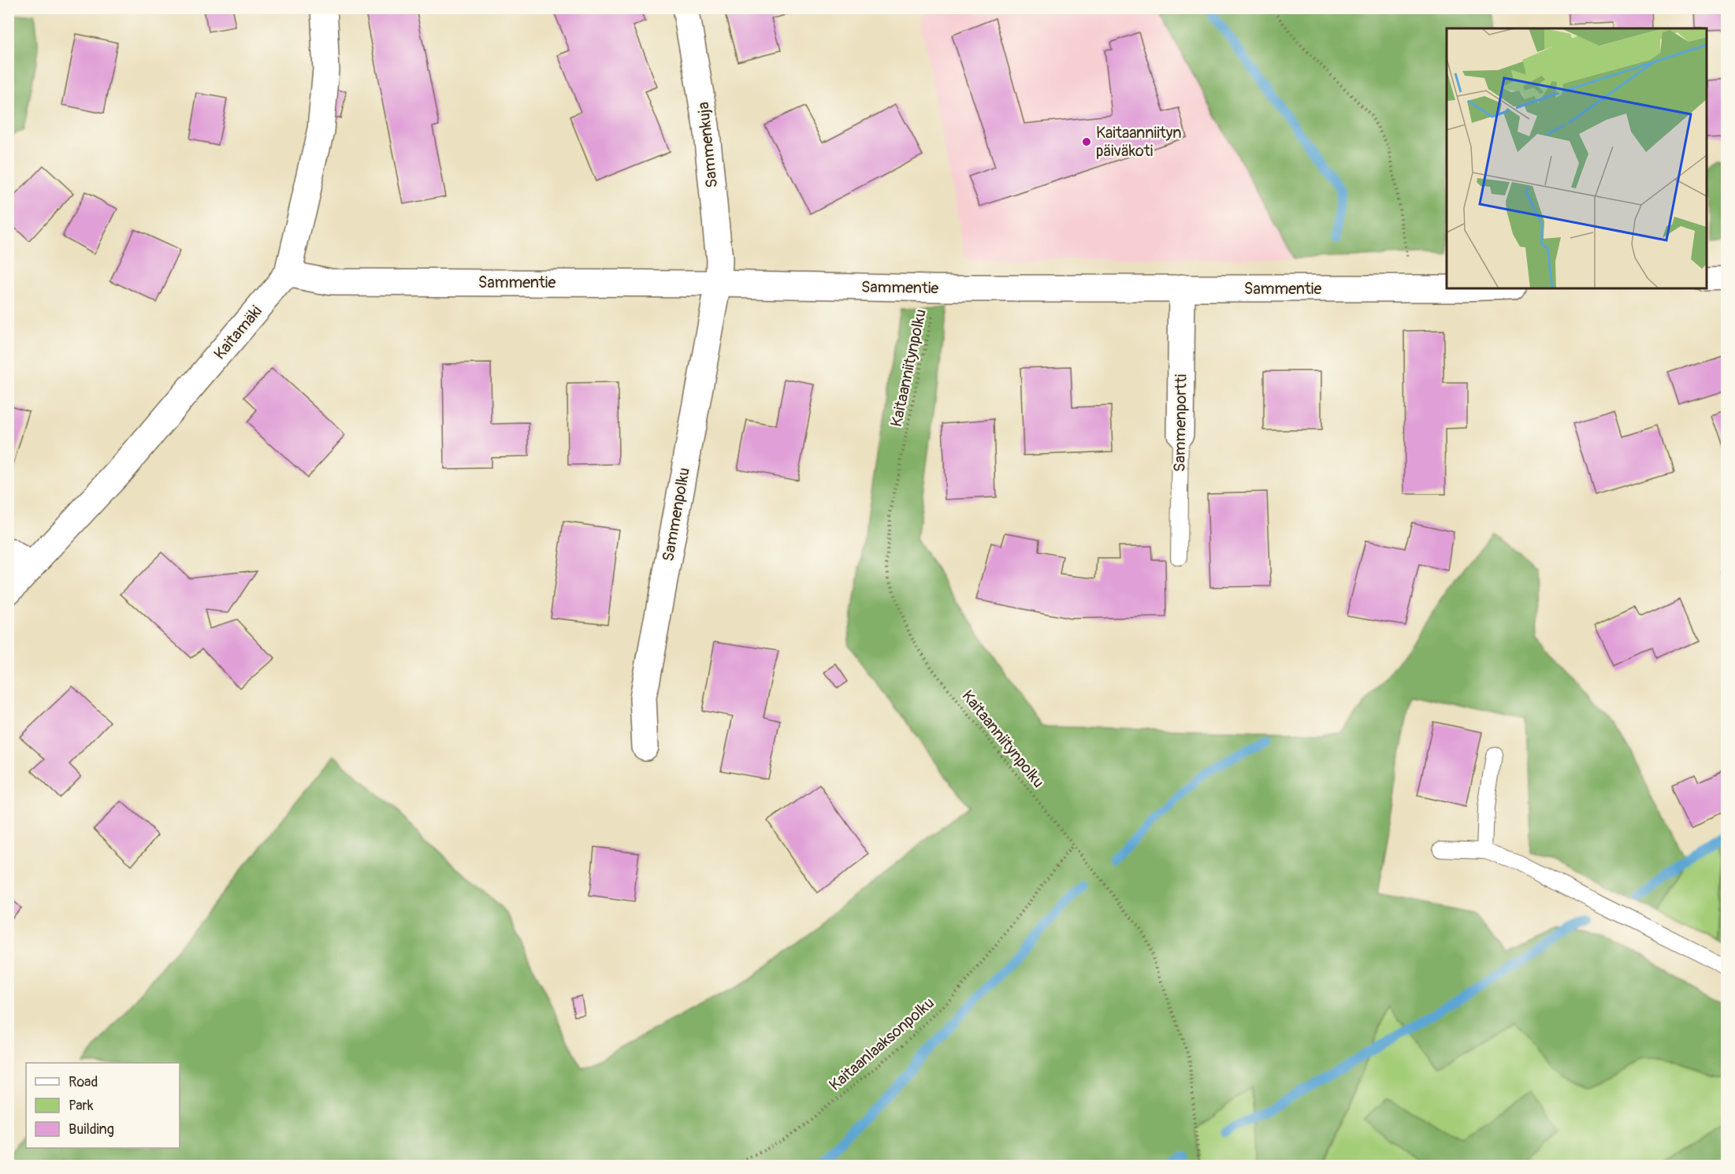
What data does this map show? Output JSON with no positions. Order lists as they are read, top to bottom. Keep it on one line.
{"streets":{"street":["Sammenkuja","Sammentie","Kaitamäki","Sammenportti","Sammenpolku"],"path":["Kaitaanniitynpolku","Kaitaanlaaksonpolku"]},"crossings":[["Sammenkuja","Sammentie"],["Sammenkuja","Sammenpolku"],["Sammentie","Kaitamäki"],["Sammentie","Sammenportti"],["Sammentie","Sammenpolku"],["Kaitaanniitynpolku","Kaitaanlaaksonpolku"]],"places":["Kaitaanniityn päiväkoti"],"legend":["Road","Park","Building"]}
